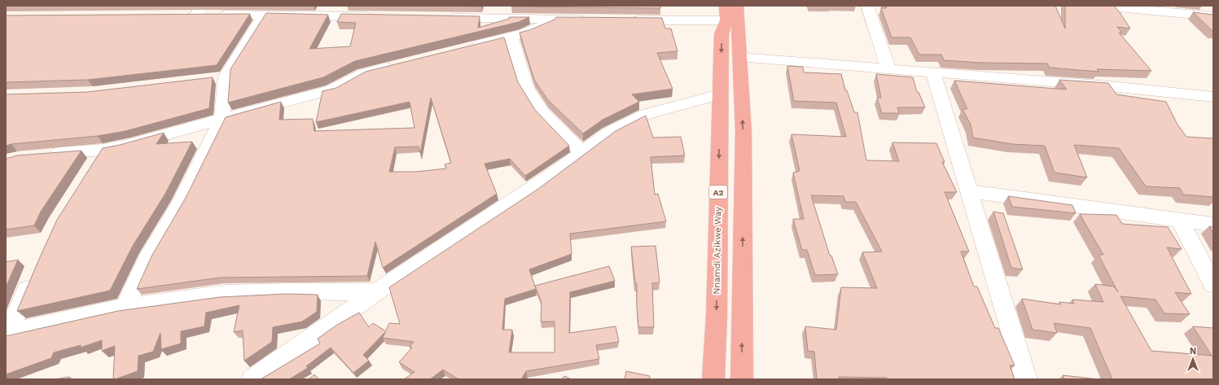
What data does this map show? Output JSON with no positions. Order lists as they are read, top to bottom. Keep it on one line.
{"streets":{"highway":["A2","Nnamdi Azikwe Way"]},"north":"top"}
